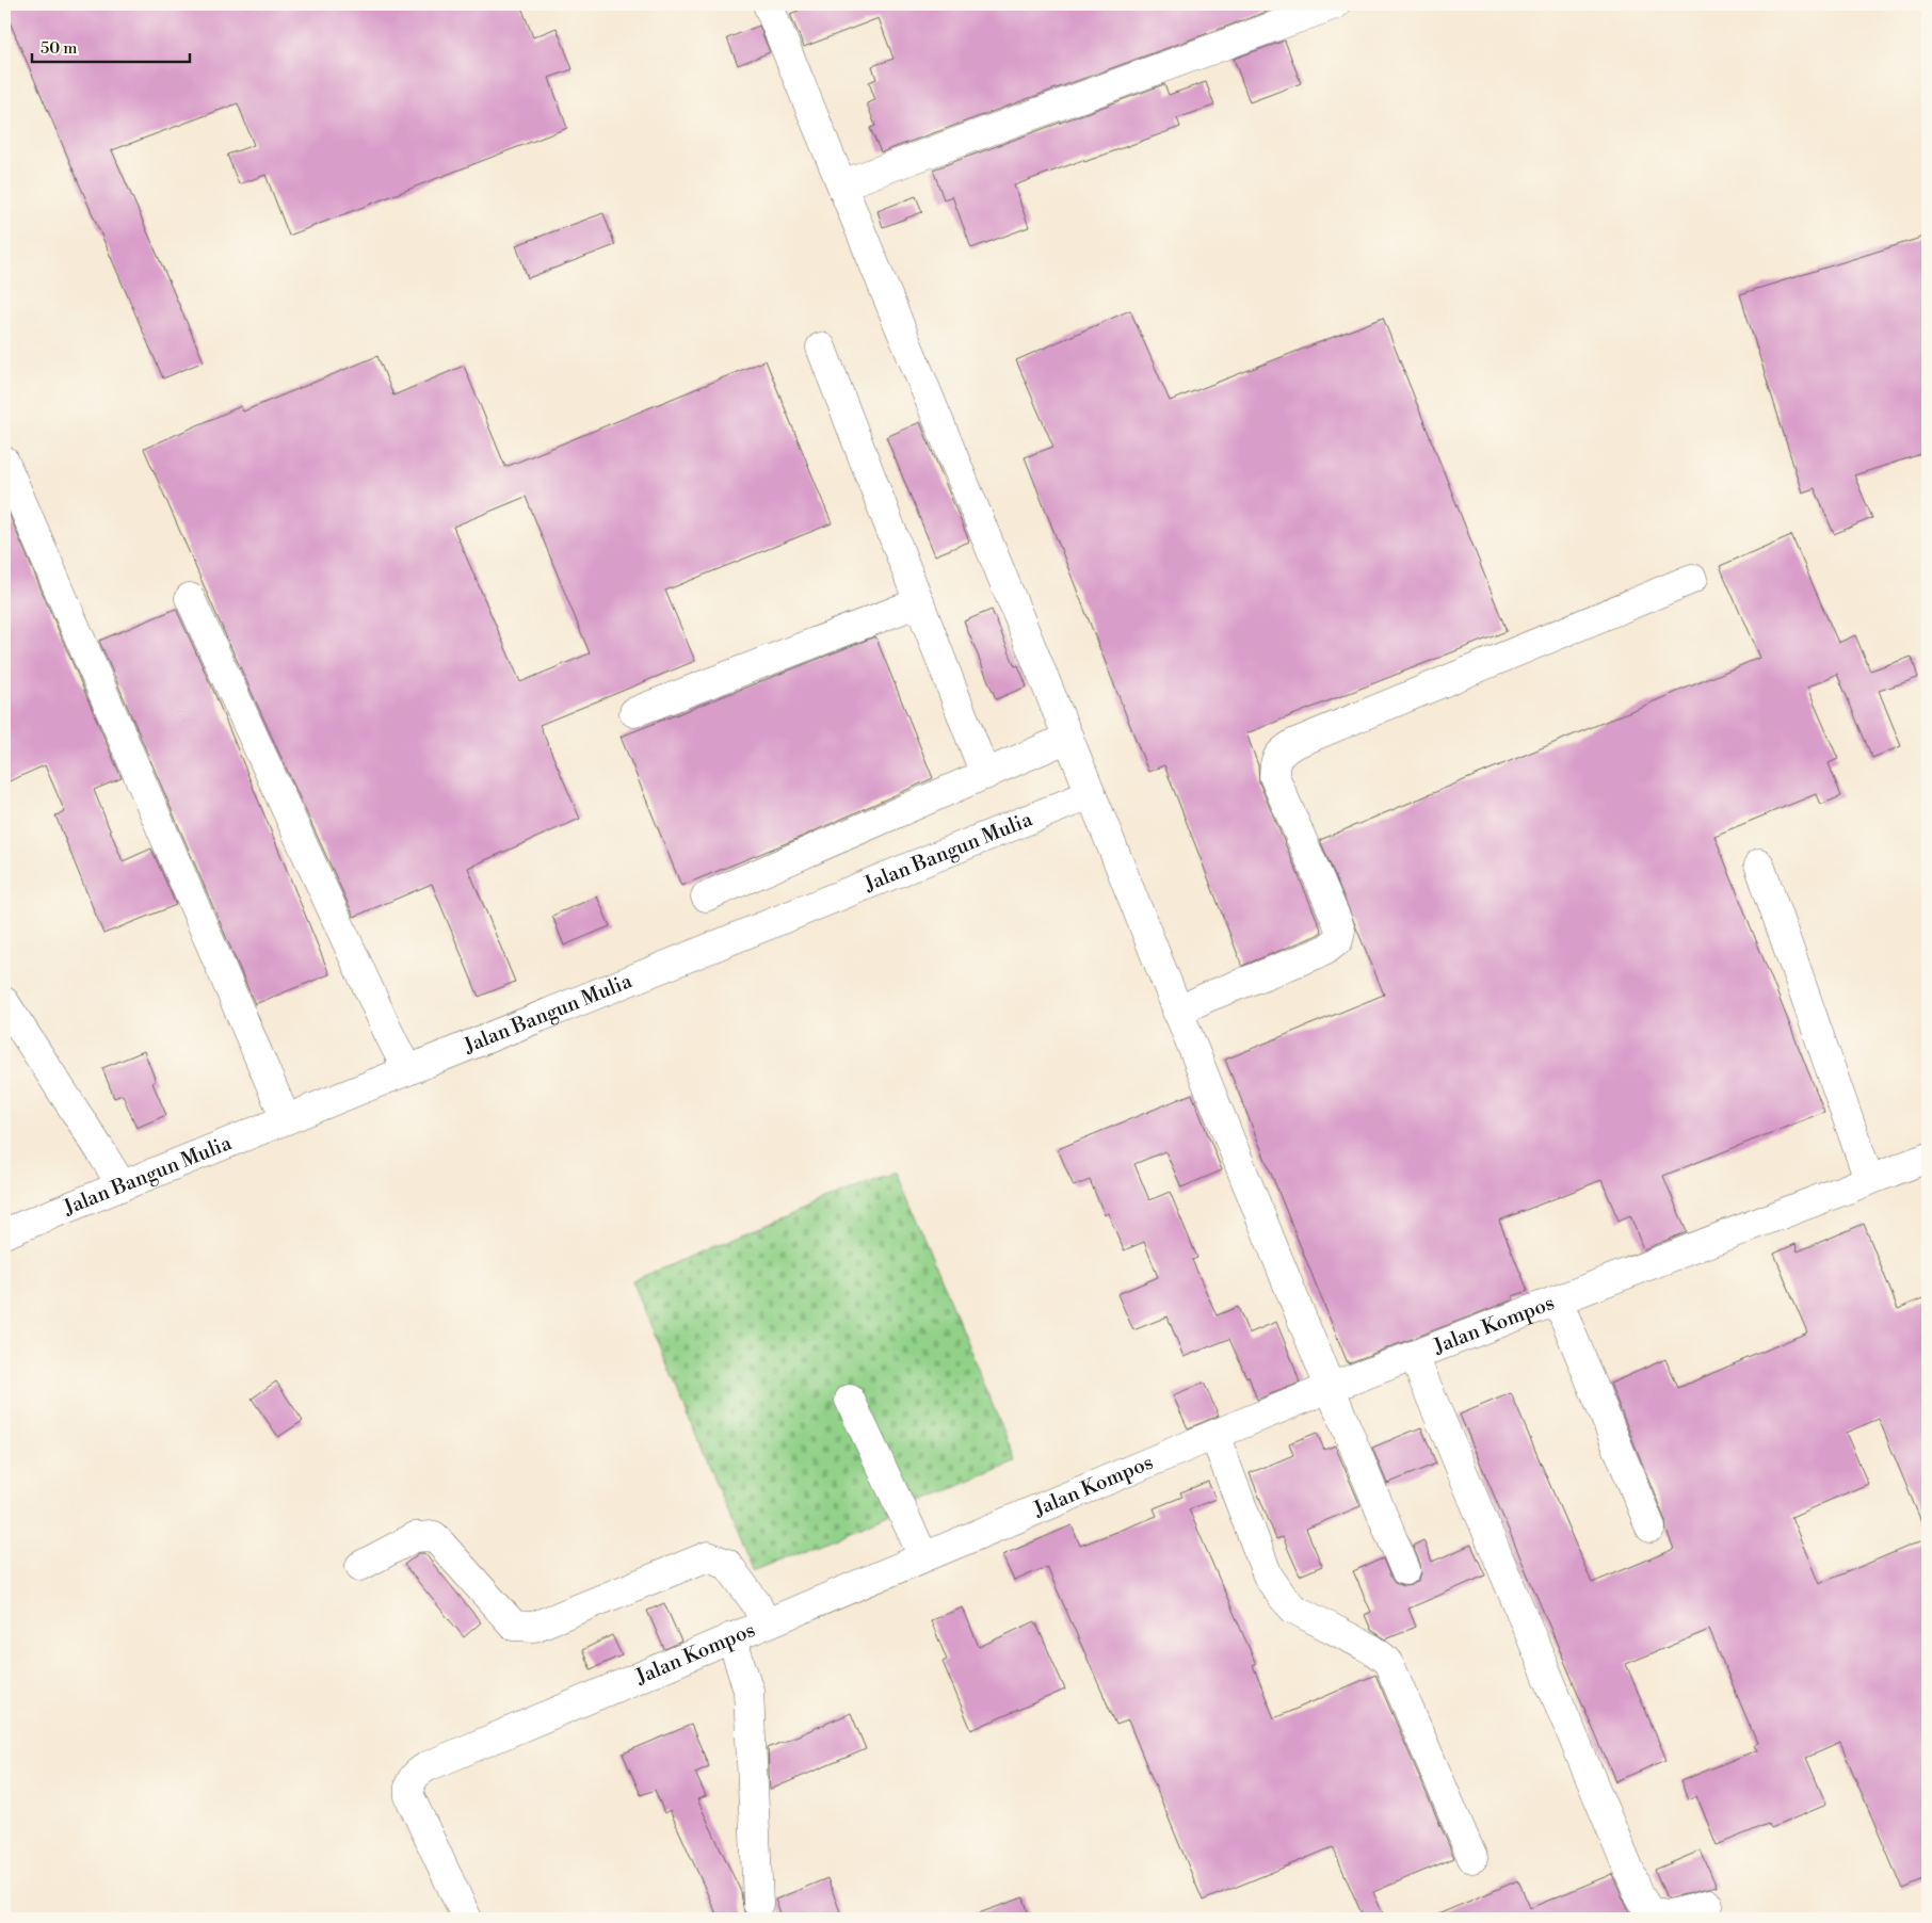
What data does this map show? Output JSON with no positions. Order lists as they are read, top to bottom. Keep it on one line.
{"streets":{"street":["Jalan Bangun Mulia","Jalan Kompos"]},"scale_bar":"50 m"}
